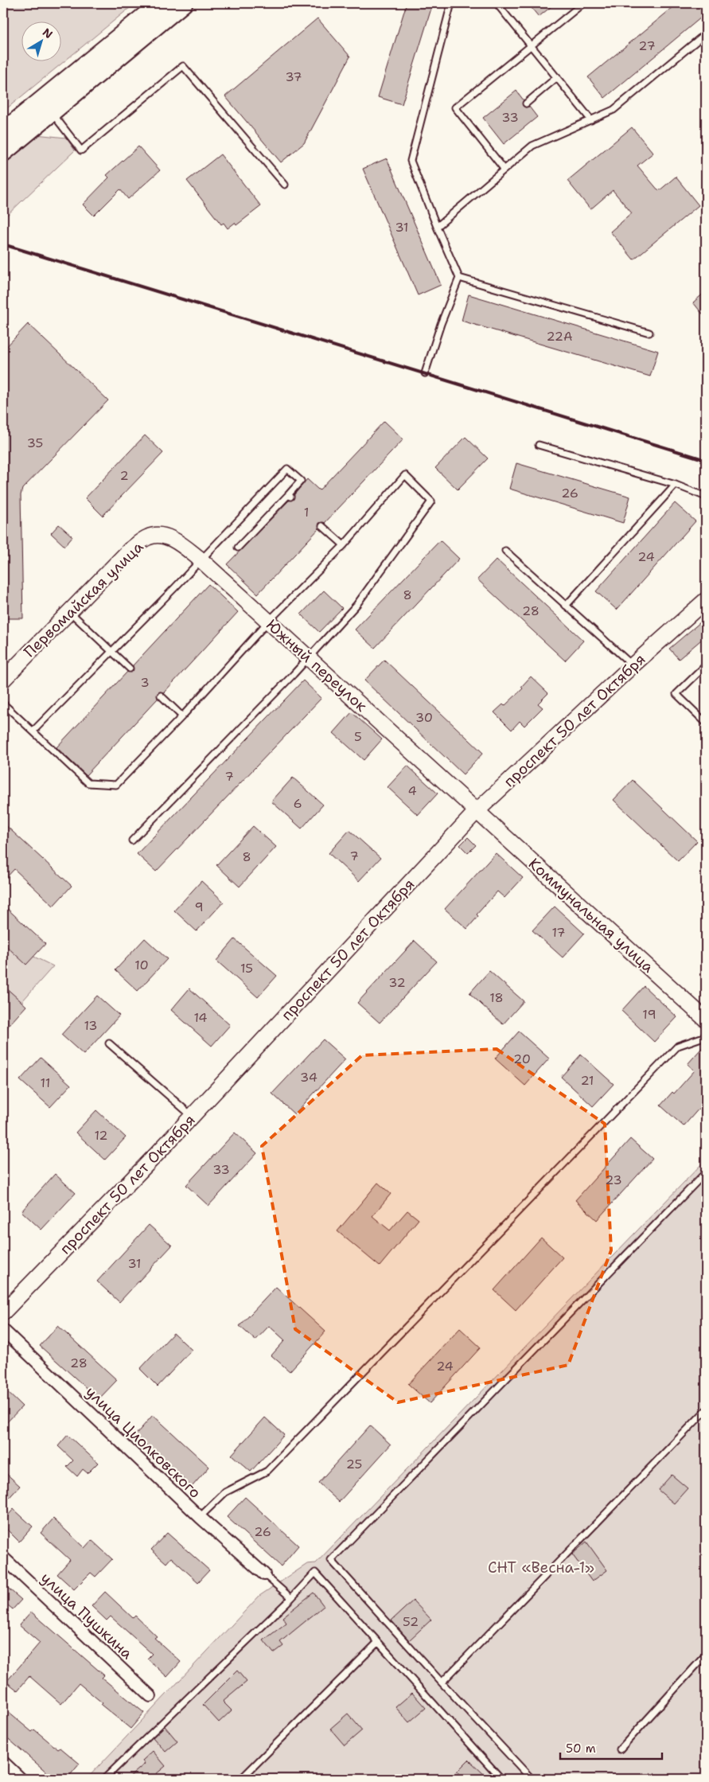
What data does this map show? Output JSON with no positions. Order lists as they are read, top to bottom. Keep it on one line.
{"streets":{"main road":["Первомайская улица","Южный переулок","проспект 50 лет Октября","Коммунальная улица"],"street":["улица Циолковского","улица Пушкина"]},"crossings":[["Первомайская улица","Южный переулок"],["Южный переулок","проспект 50 лет Октября"],["Южный переулок","Коммунальная улица"],["проспект 50 лет Октября","Коммунальная улица"]],"parks":["СНТ «Весна-1»"],"house_numbers":["27","37","33","31","22А","35","2","26","1","24","8","28","3","30","5","7","4","6","7","8","9","17","10","15","32","18","19","14","13","20","34","21","11","12","33","23","31","28","24","25","26","52"],"scale_bar":"50 m","north":"top right"}
